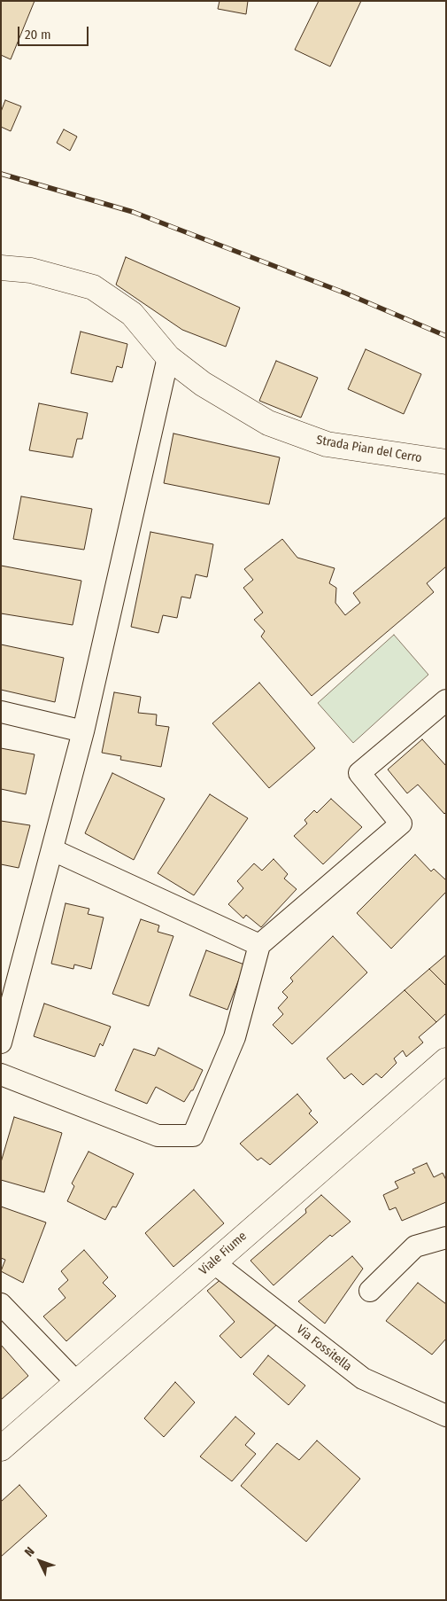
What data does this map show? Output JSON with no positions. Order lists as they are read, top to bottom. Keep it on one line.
{"streets":{"main road":["Strada Pian del Cerro","Viale Fiume"],"street":["Via Fossitella"]},"crossings":[["Viale Fiume","Via Fossitella"]],"scale_bar":"20 m","north":"top left"}
